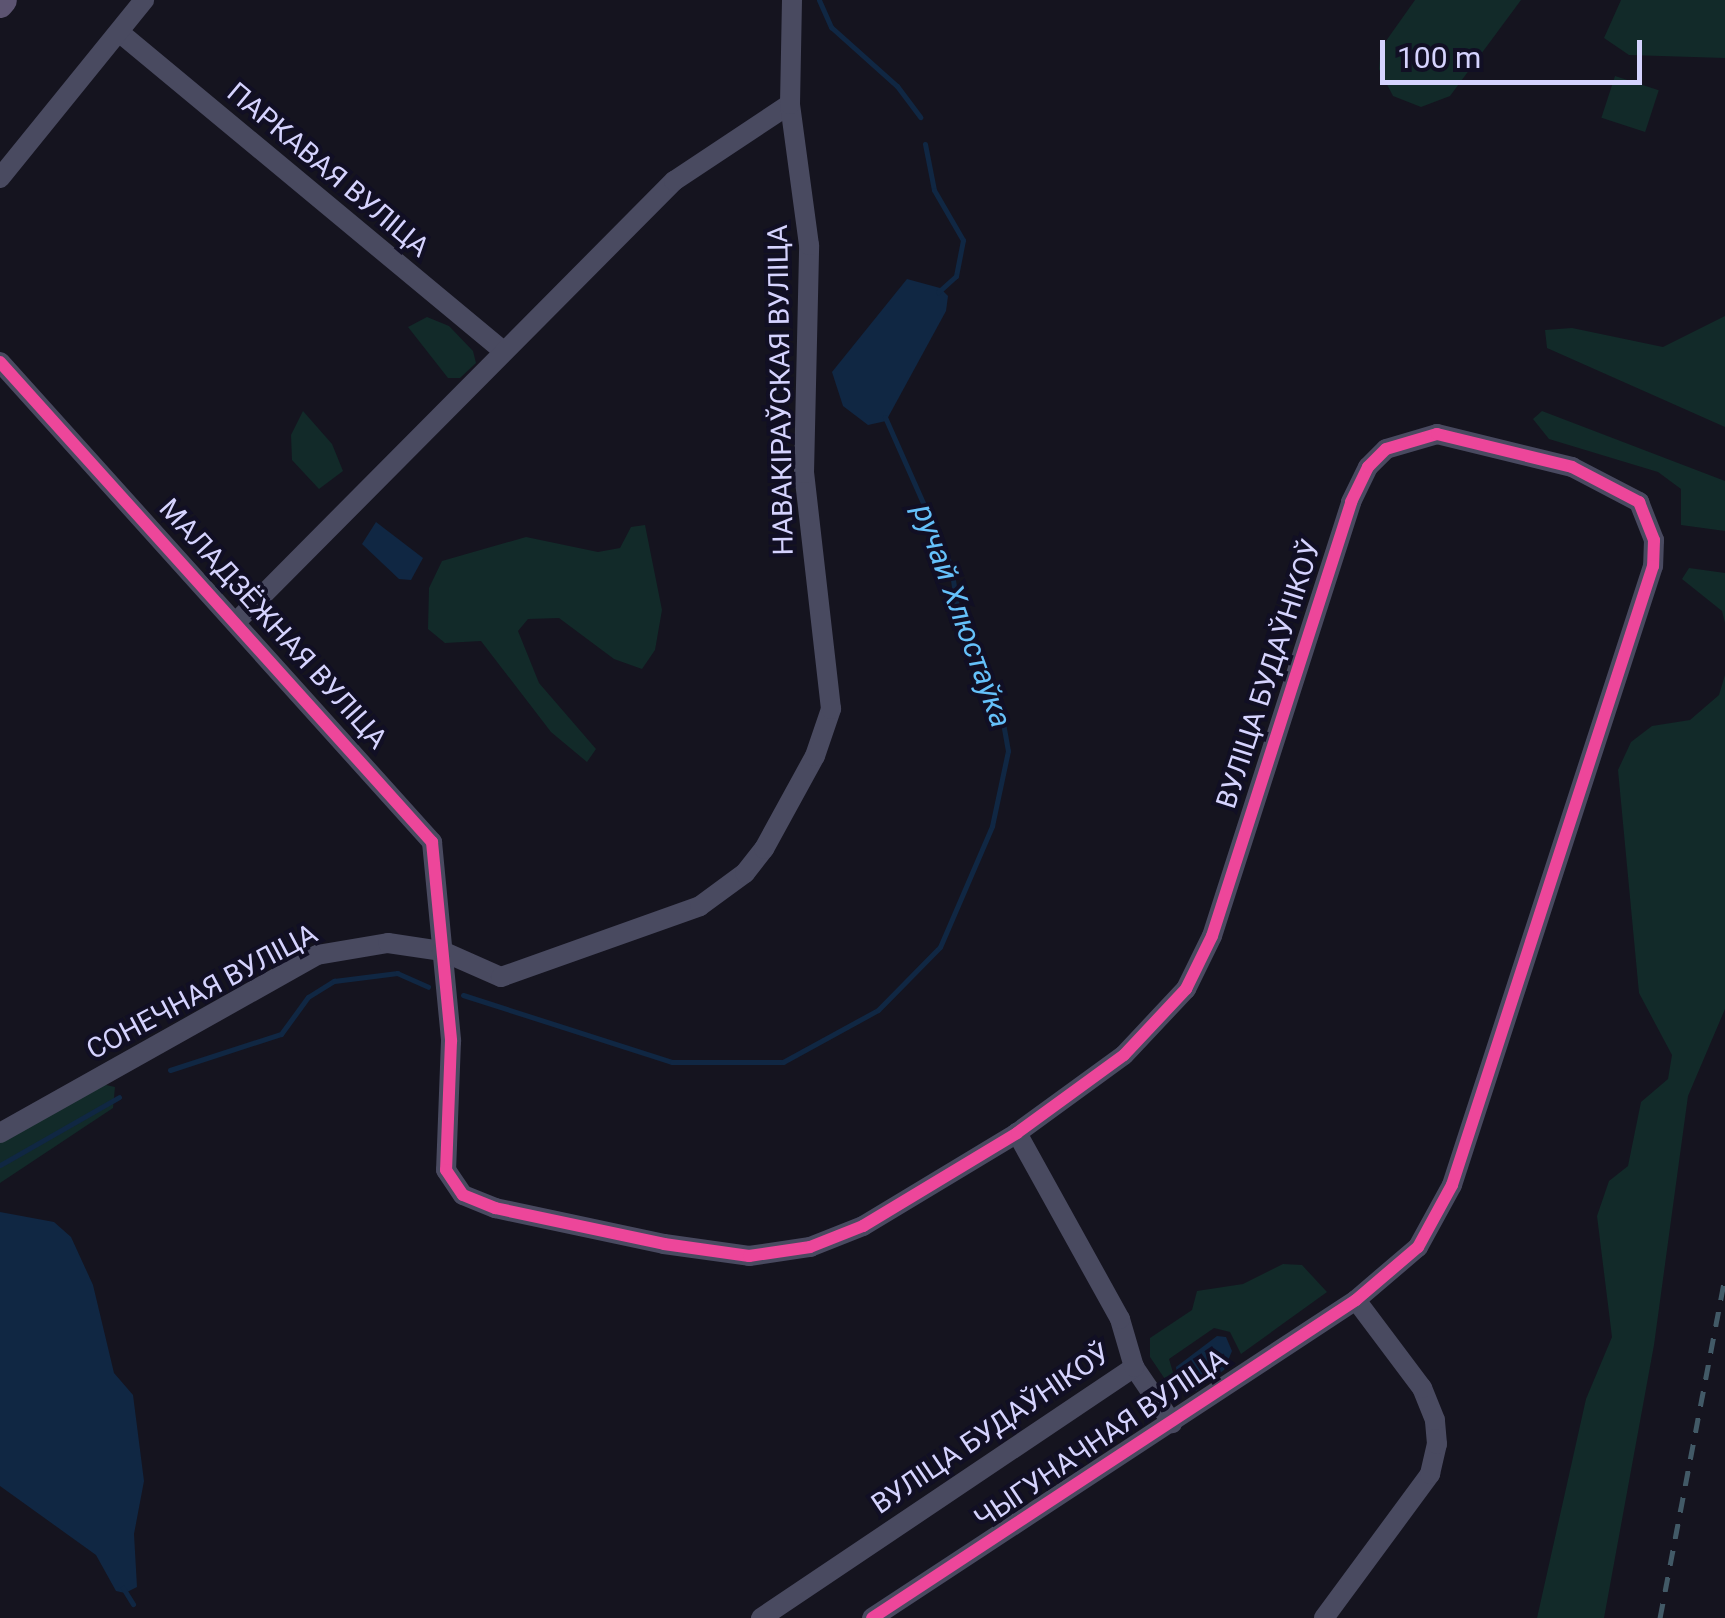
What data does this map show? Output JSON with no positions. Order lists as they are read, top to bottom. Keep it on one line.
{"streets":{"street":["ПАРКАВАЯ ВУЛІЦА","НАВАКІРАЎСКАЯ ВУЛІЦА","МАЛАДЗЁЖНАЯ ВУЛІЦА","ВУЛІЦА БУДАЎНІКОЎ","СОНЕЧНАЯ ВУЛІЦА","ЧЫГУНАЧНАЯ ВУЛІЦА"]},"crossings":[["НАВАКІРАЎСКАЯ ВУЛІЦА","МАЛАДЗЁЖНАЯ ВУЛІЦА"],["НАВАКІРАЎСКАЯ ВУЛІЦА","ВУЛІЦА БУДАЎНІКОЎ"],["НАВАКІРАЎСКАЯ ВУЛІЦА","СОНЕЧНАЯ ВУЛІЦА"],["МАЛАДЗЁЖНАЯ ВУЛІЦА","ВУЛІЦА БУДАЎНІКОЎ"],["МАЛАДЗЁЖНАЯ ВУЛІЦА","СОНЕЧНАЯ ВУЛІЦА"],["ВУЛІЦА БУДАЎНІКОЎ","СОНЕЧНАЯ ВУЛІЦА"],["ВУЛІЦА БУДАЎНІКОЎ","ЧЫГУНАЧНАЯ ВУЛІЦА"]],"water":["ручай Хлюстаўка"],"scale_bar":"100 m"}
